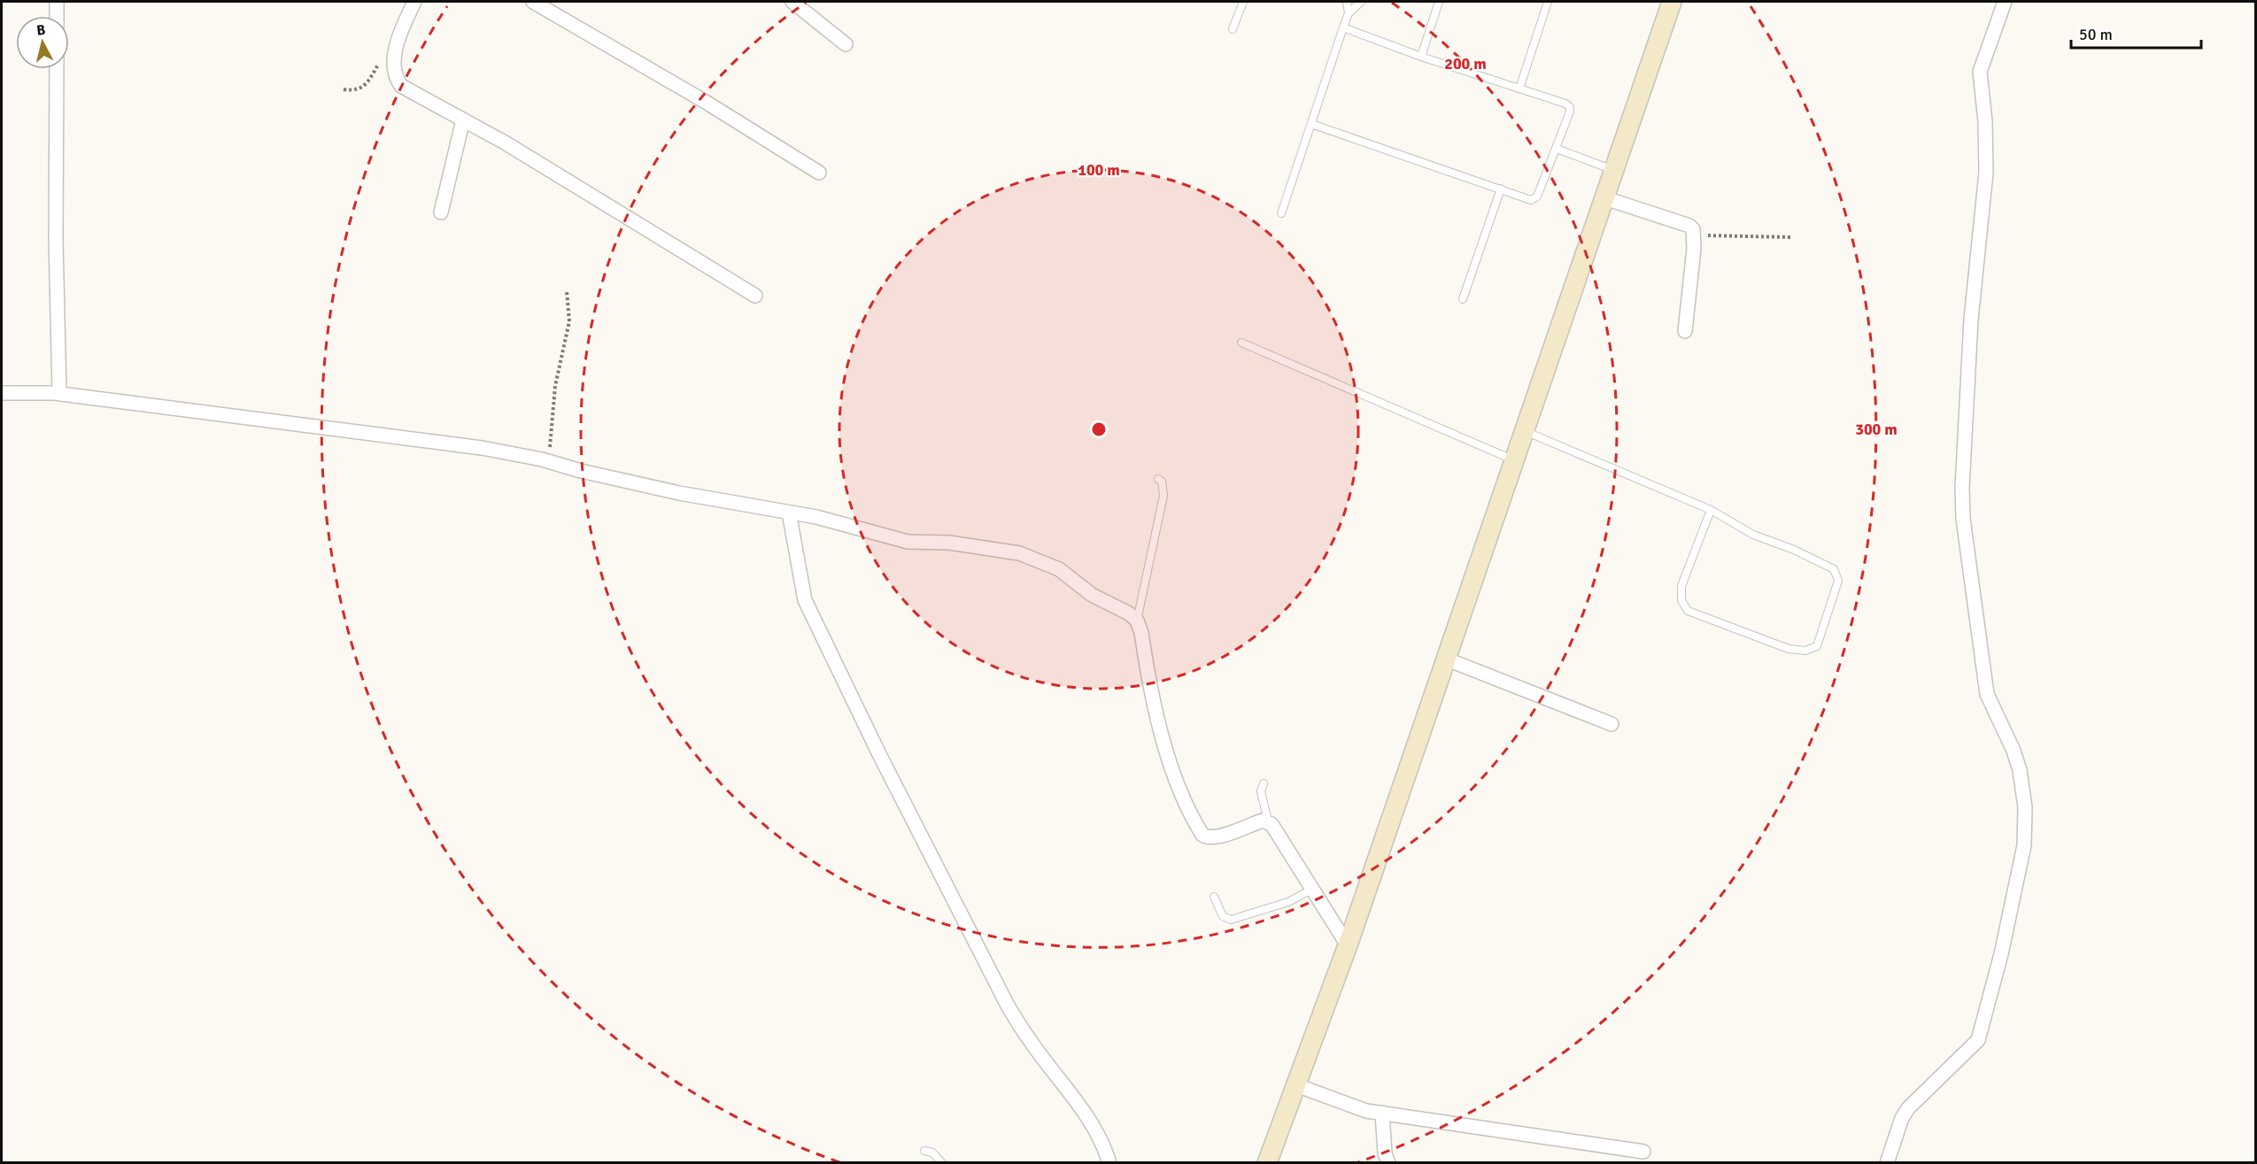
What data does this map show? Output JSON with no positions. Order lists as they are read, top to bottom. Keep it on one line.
{"scale_bar":"50 m","north":"top","rings":["200 m","100 m","300 m"]}
